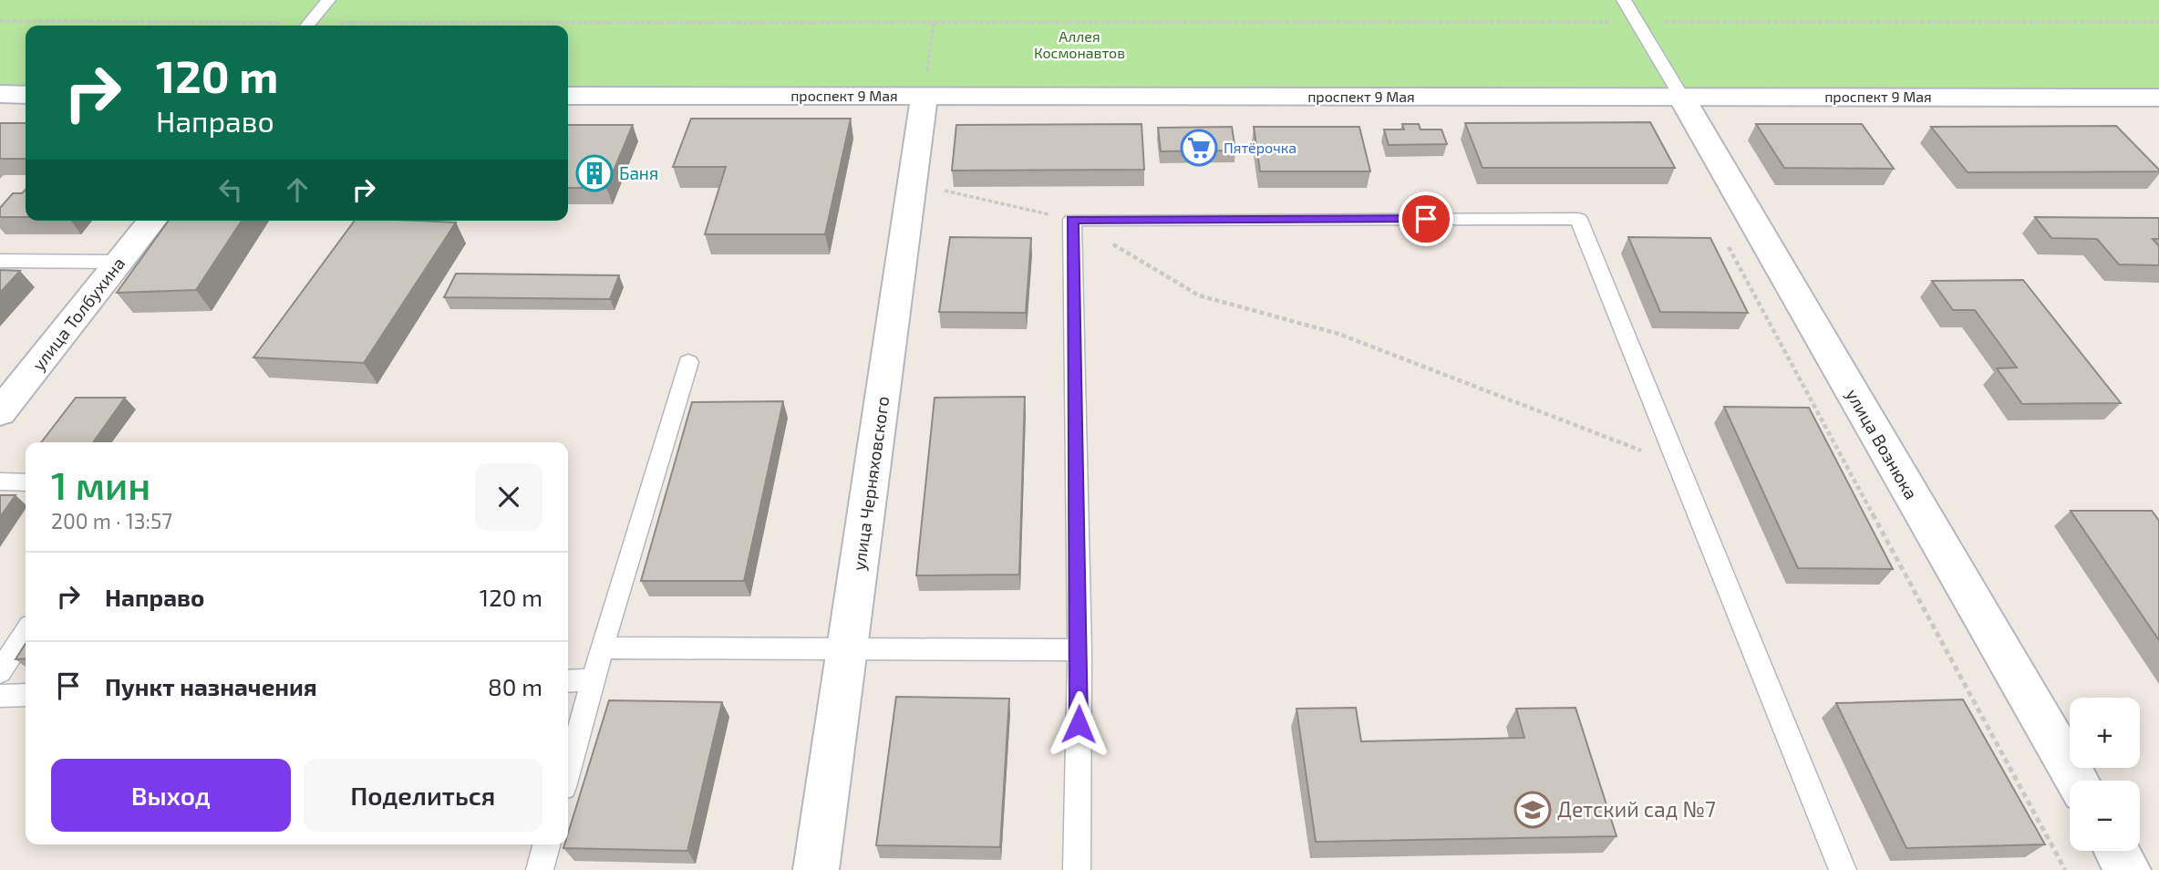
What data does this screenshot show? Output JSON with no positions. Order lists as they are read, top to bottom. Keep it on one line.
{"streets":{"street":["проспект 9 Мая","улица Толбухина","улица Вознюка","улица Черняховского"]},"crossings":[["проспект 9 Мая","улица Вознюка"],["проспект 9 Мая","улица Черняховского"]],"parks":["Аллея Космонавтов"],"places":{"supermarket":["Пятёрочка"],"building":["Баня"],"school or university":["Детский сад №7"]},"page":{"turn":["120 m","Направо"],"heading":["1 мин","200 m · 13:57"],"list":[{"name":"Направо","value":"120 m"},{"name":"Пункт назначения","value":"80 m"}],"map_buttons":["+","−"],"buttons":["Выход","Поделиться"]}}
